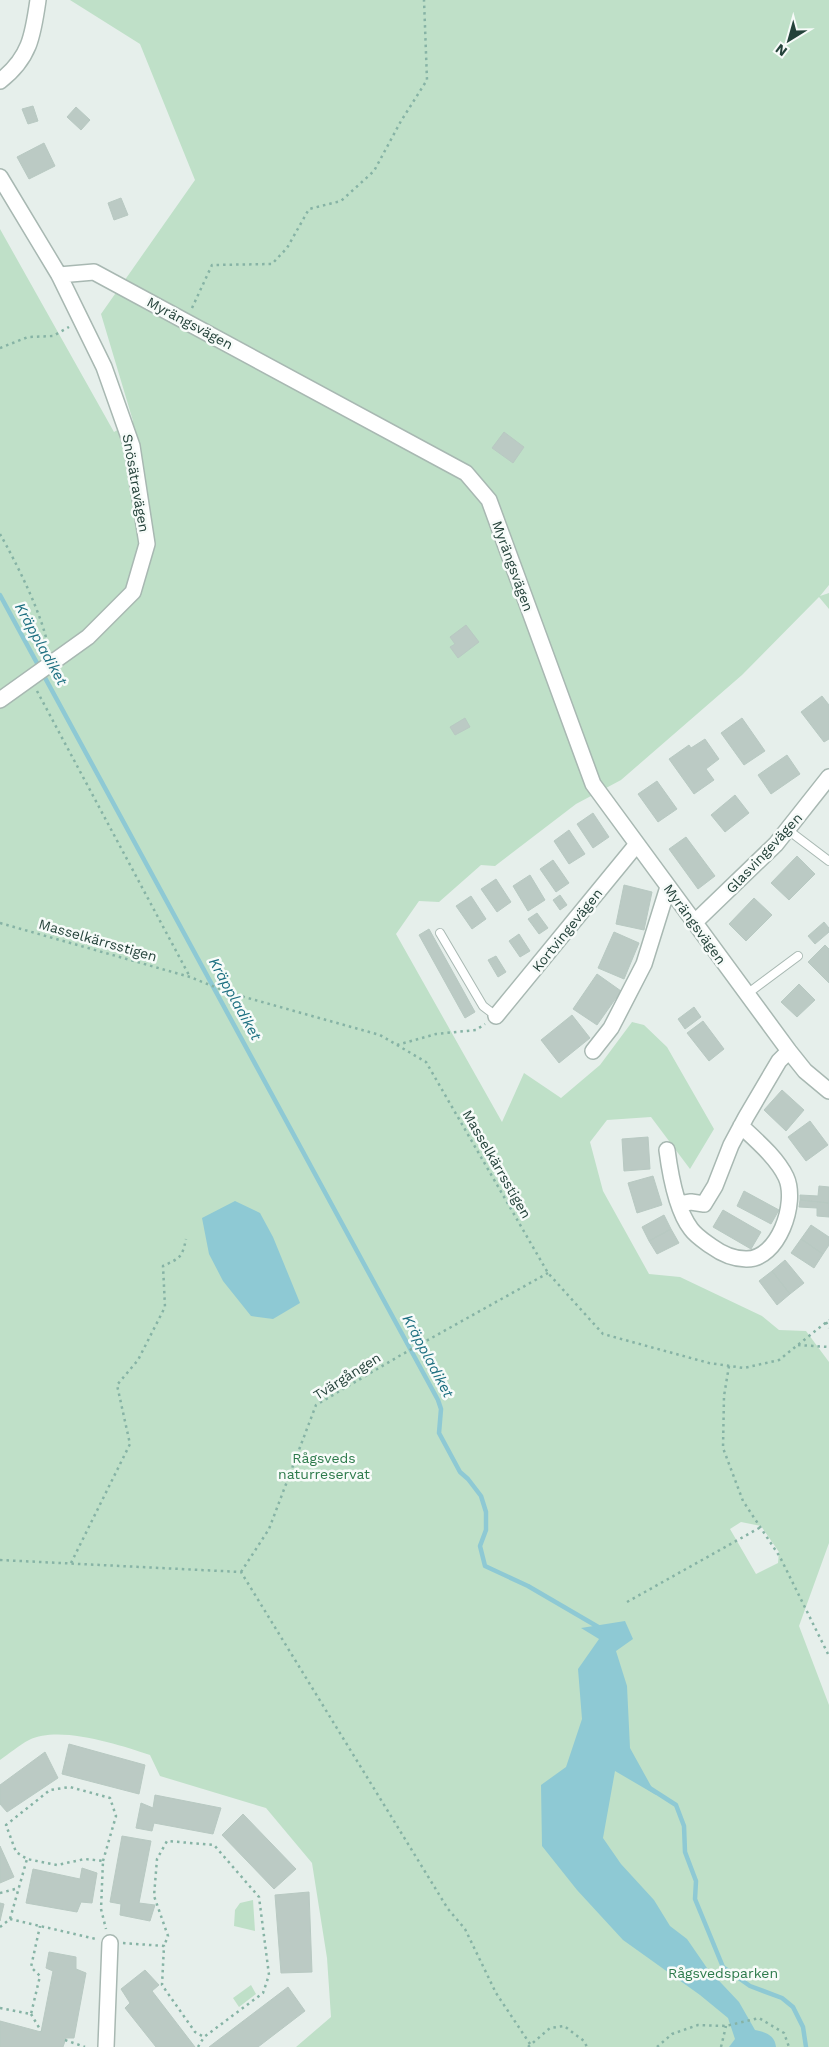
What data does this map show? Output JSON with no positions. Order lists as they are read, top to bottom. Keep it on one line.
{"streets":{"street":["Myrängsvägen","Snösätravägen","Glasvingevägen","Kortvingevägen"],"path":["Masselkärrsstigen","Tvärgången"]},"crossings":[["Myrängsvägen","Snösätravägen"],["Myrängsvägen","Glasvingevägen"],["Myrängsvägen","Kortvingevägen"],["Masselkärrsstigen","Tvärgången"]],"water":["Kräppladiket"],"parks":["Rågsveds naturreservat","Rågsvedsparken"],"north":"bottom left"}
